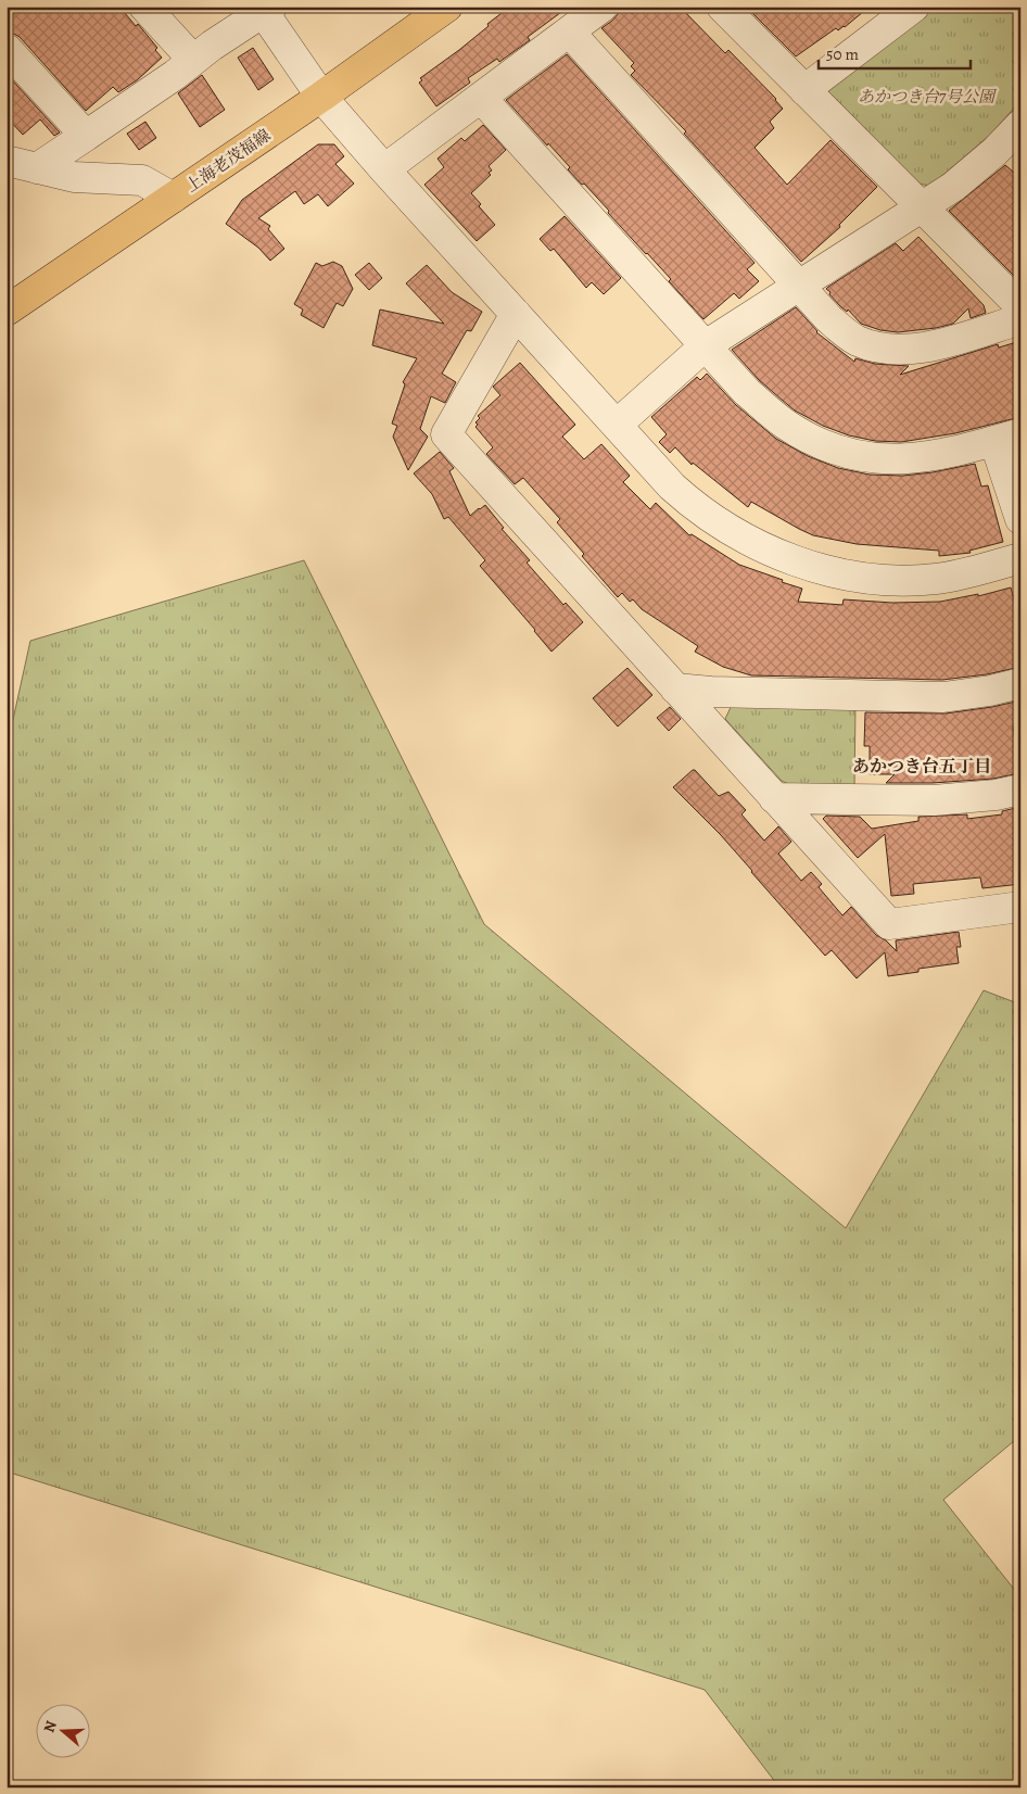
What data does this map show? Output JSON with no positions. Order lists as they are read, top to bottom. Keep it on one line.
{"streets":{"main road":["上海老茂福線"]},"districts":["あかつき台五丁目"],"parks":["あかつき台7号公園"],"scale_bar":"50 m","north":"left"}
